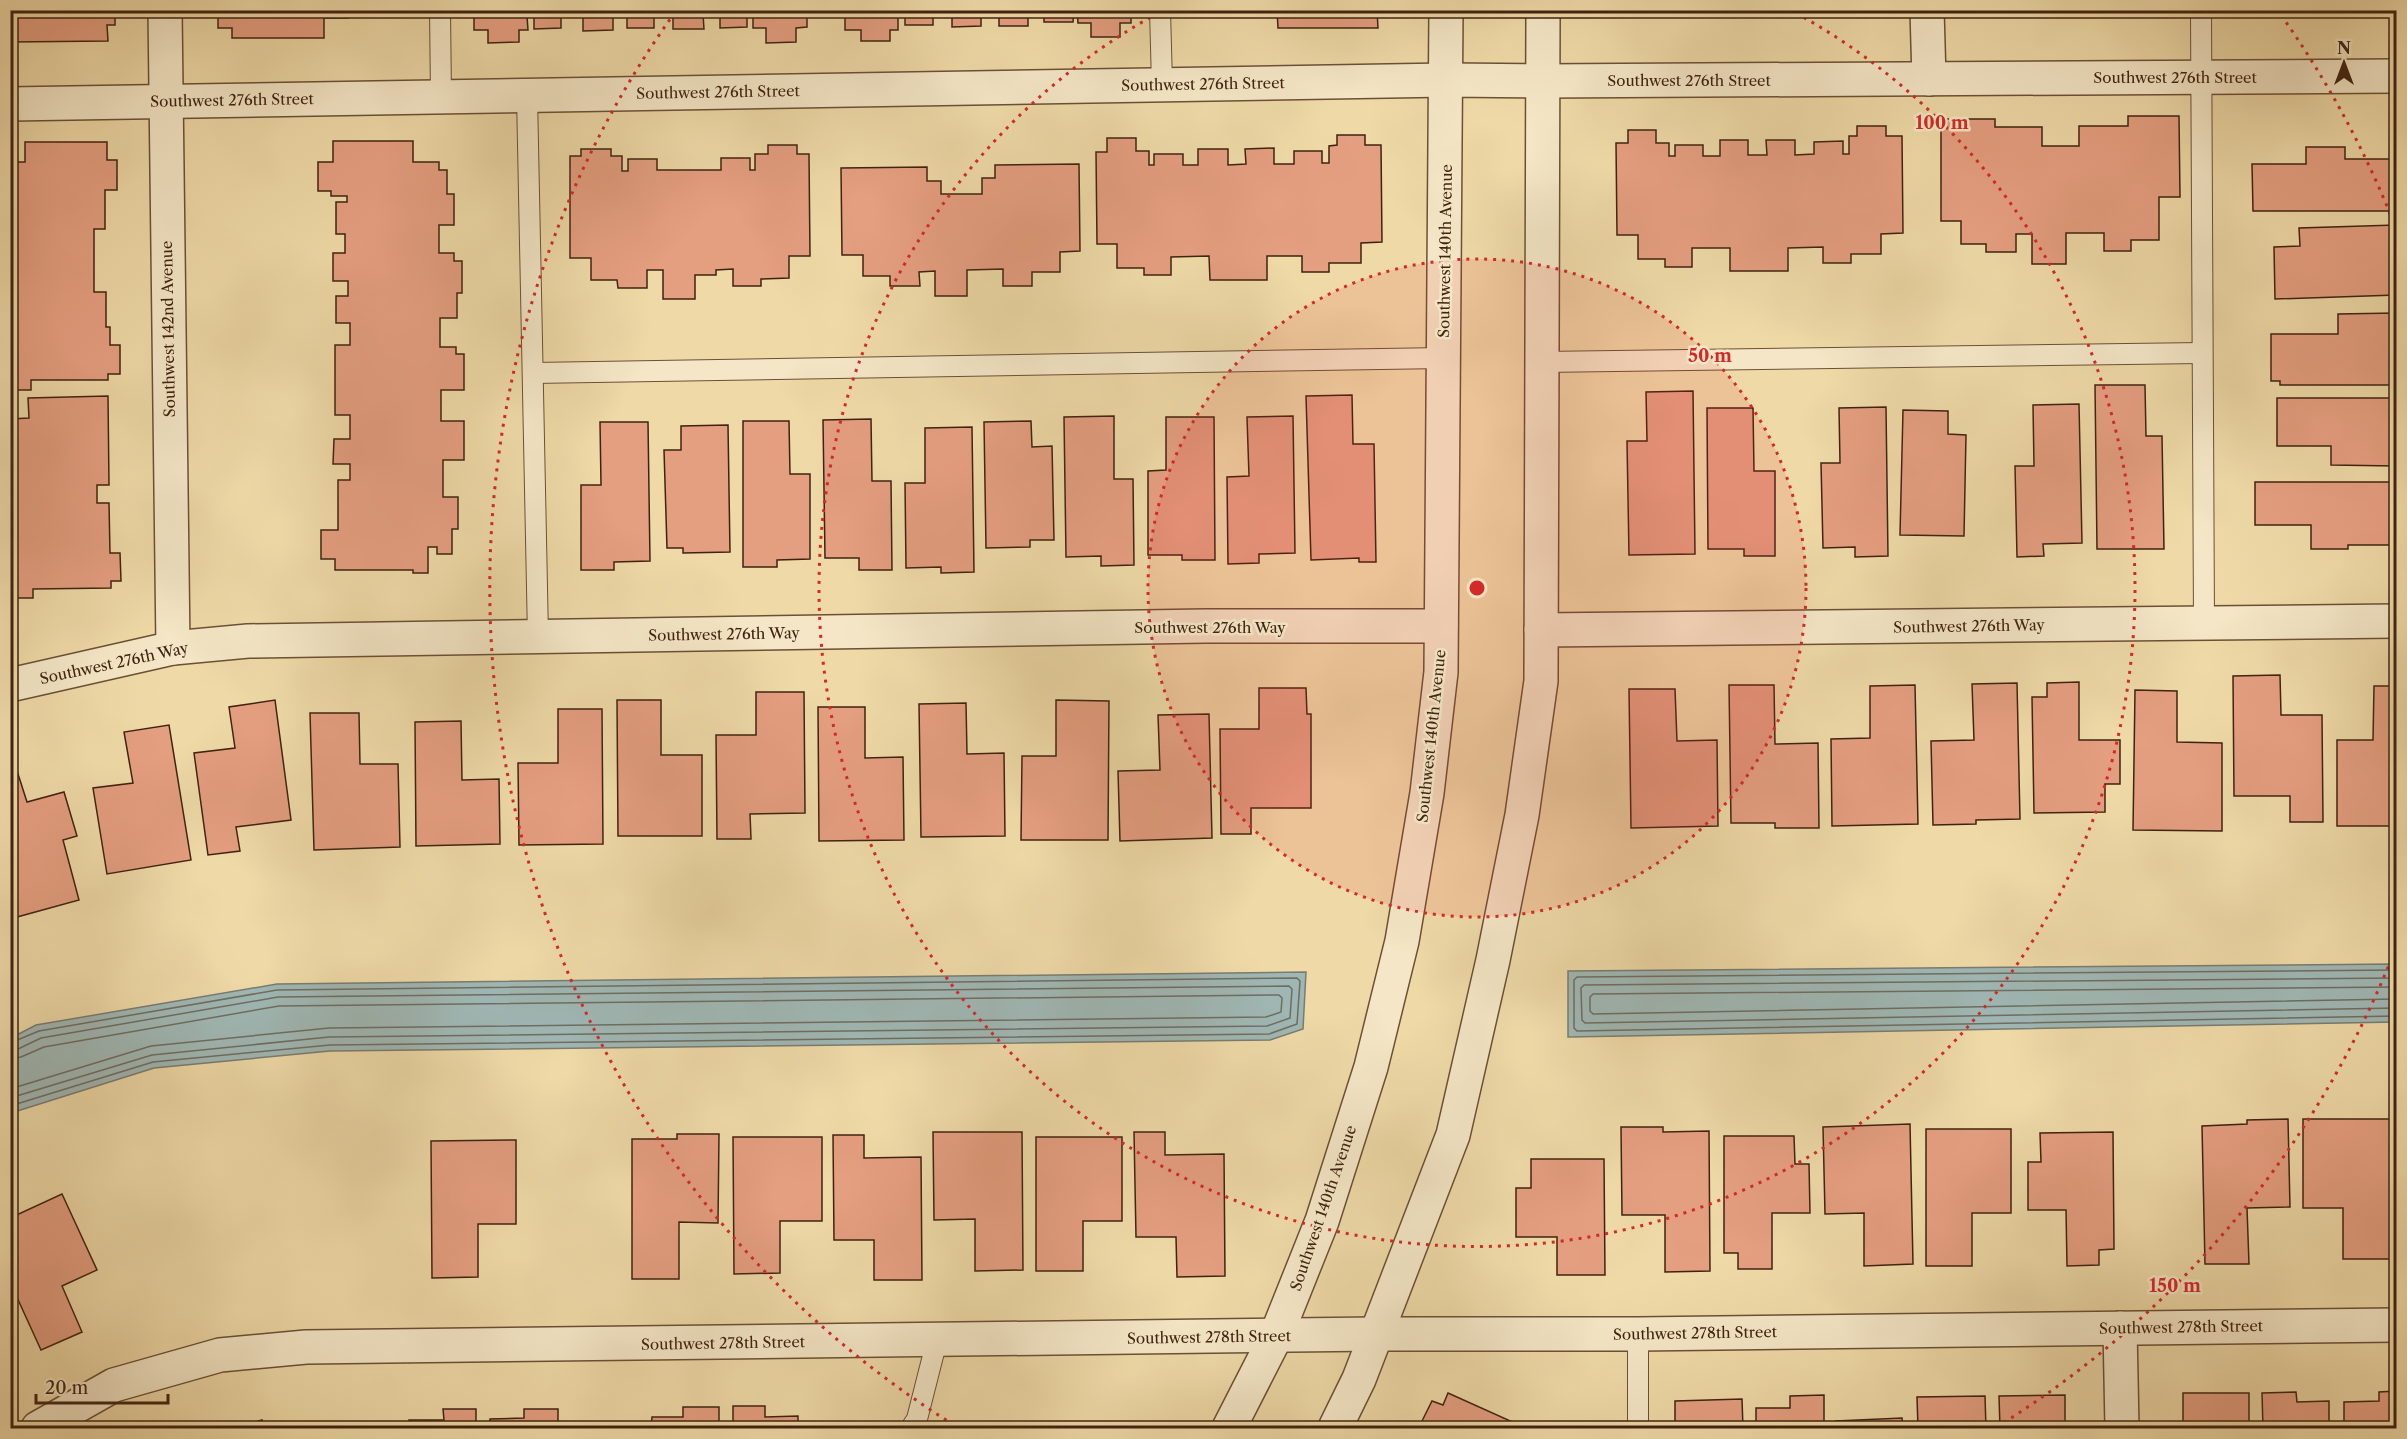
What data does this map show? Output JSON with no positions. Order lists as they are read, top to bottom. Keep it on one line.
{"streets":{"street":["Southwest 276th Street","Southwest 140th Avenue","Southwest 142nd Avenue","Southwest 276th Way","Southwest 278th Street"]},"crossings":[["Southwest 276th Street","Southwest 140th Avenue"],["Southwest 276th Street","Southwest 142nd Avenue"],["Southwest 140th Avenue","Southwest 276th Way"],["Southwest 140th Avenue","Southwest 278th Street"],["Southwest 142nd Avenue","Southwest 276th Way"]],"scale_bar":"20 m","north":"top","rings":["100 m","50 m","150 m"]}
